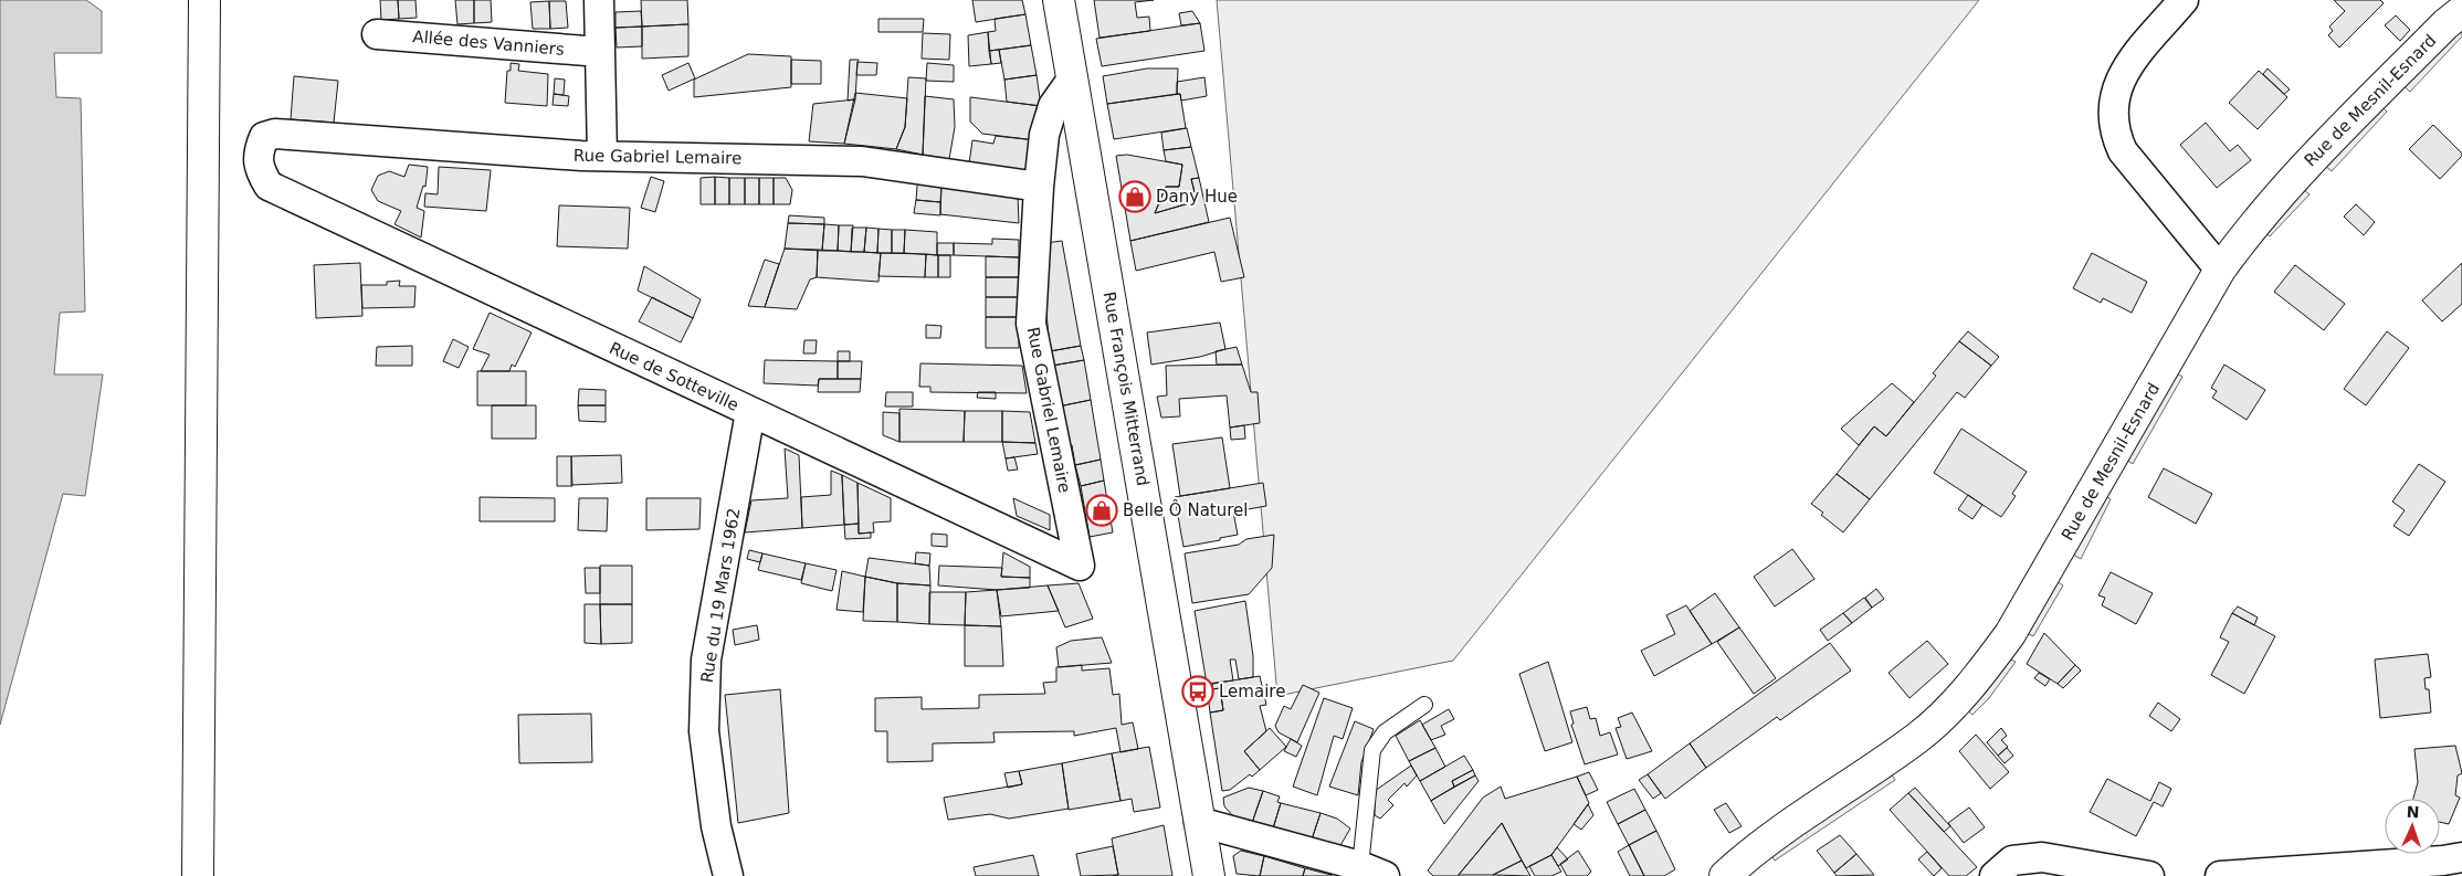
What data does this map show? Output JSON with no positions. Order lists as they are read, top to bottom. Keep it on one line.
{"streets":{"street":["Allée des Vanniers","Rue de Mesnil-Esnard","Rue Gabriel Lemaire","Rue de Sotteville","Rue François Mitterrand","Rue du 19 Mars 1962"]},"crossings":[["Rue Gabriel Lemaire","Rue de Sotteville"],["Rue Gabriel Lemaire","Rue François Mitterrand"],["Rue de Sotteville","Rue du 19 Mars 1962"]],"places":{"shop":["Dany Hue","Belle Ô Naturel"],"bus stop":["Lemaire"]},"north":"top"}
